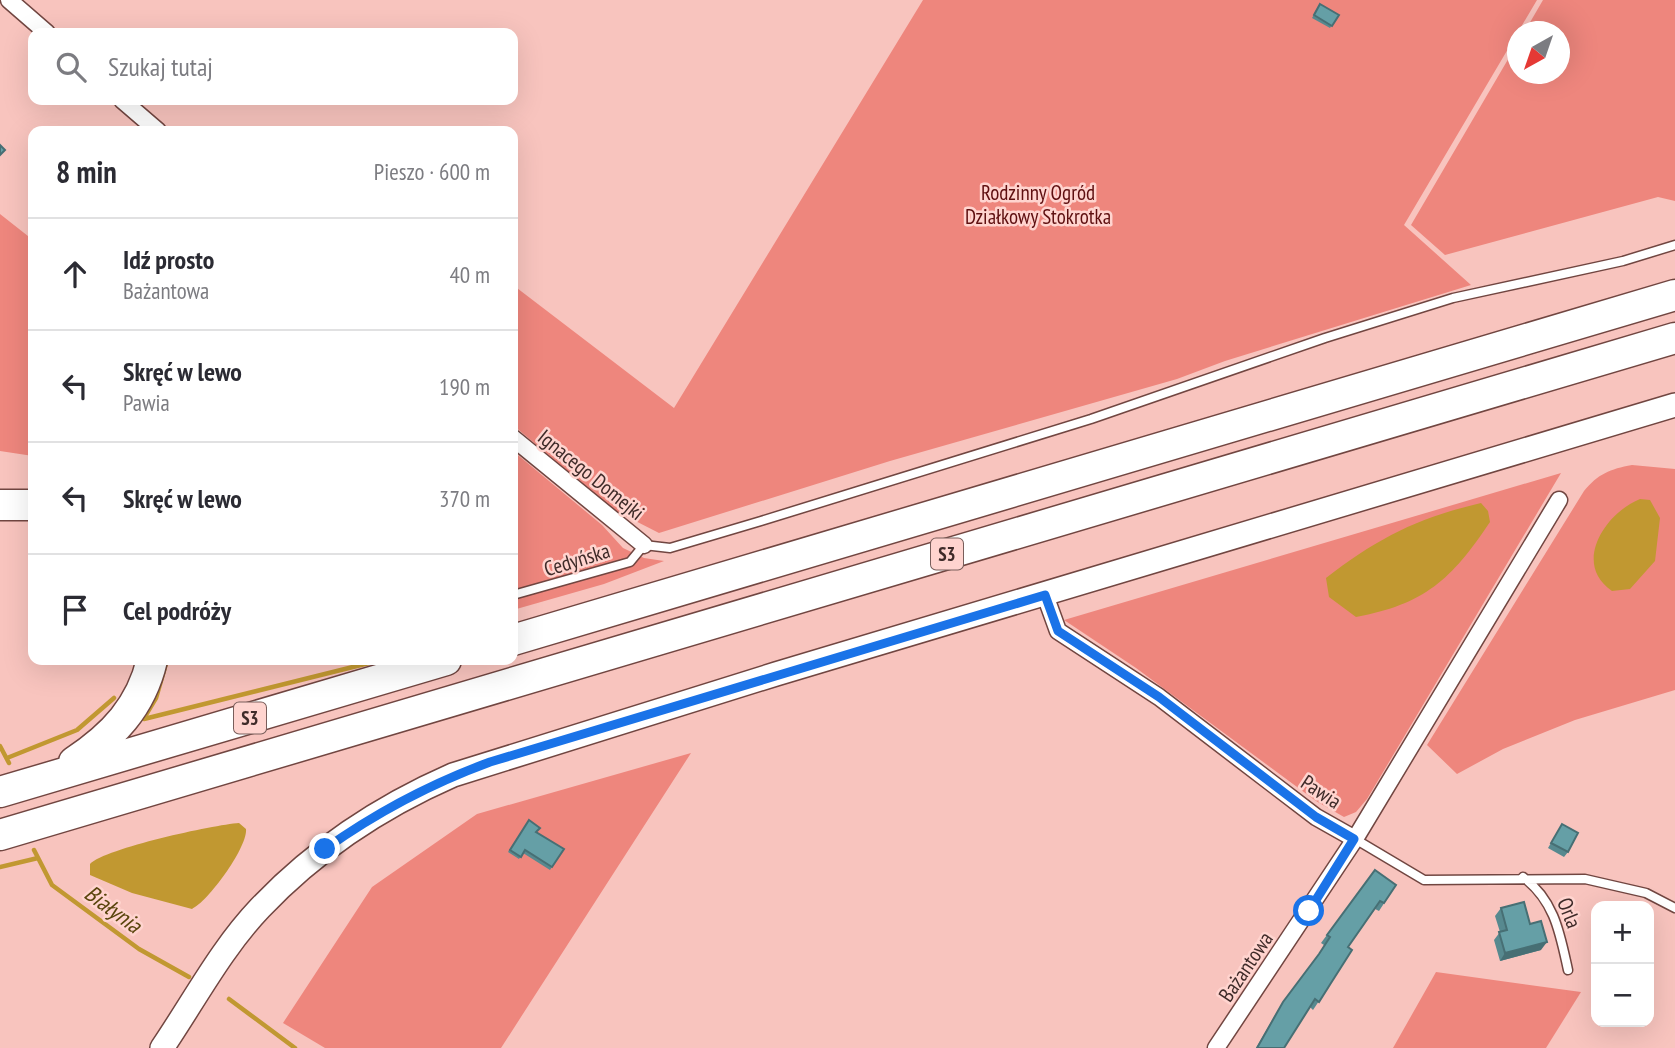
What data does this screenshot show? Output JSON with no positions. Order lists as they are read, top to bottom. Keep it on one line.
{"streets":{"highway":["S3"],"street":["Ignacego Domejki","Pawia","Bażantowa"],"lane":["Cedyńska","Orla"]},"crossings":[["Ignacego Domejki","Cedyńska"],["Pawia","Orla"],["Pawia","Bażantowa"]],"water":["Białynia"],"parks":["Rodzinny Ogród Działkowy Stokrotka"],"north":"bottom left","page":{"search":"Szukaj tutaj","heading":["8 min","Pieszo · 600 m"],"list":[["Idź prosto","Bażantowa","40 m"],["Skręć w lewo","Pawia","190 m"],["Skręć w lewo","370 m"],"Cel podróży"],"map_buttons":["+","−"]}}
